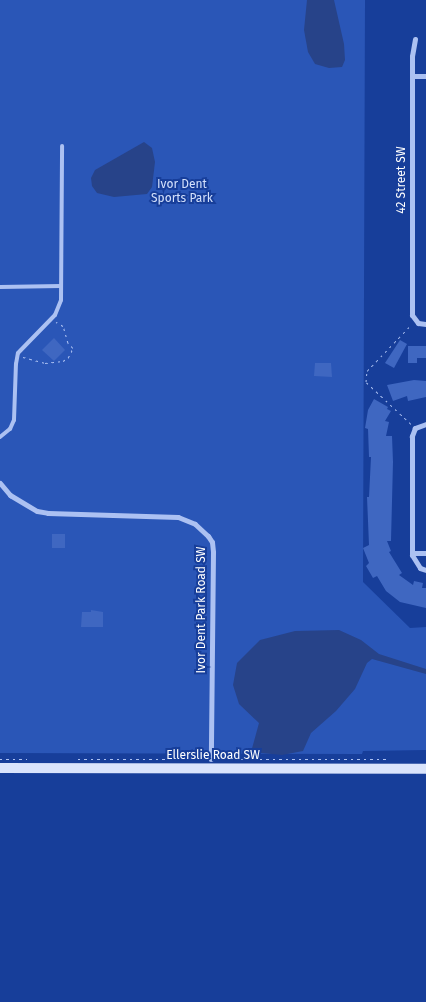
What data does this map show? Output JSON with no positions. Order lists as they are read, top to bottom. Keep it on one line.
{"streets":{"main road":["Ellerslie Road SW"],"street":["42 Street SW","Ivor Dent Park Road SW"]},"parks":["Ivor Dent Sports Park"]}
